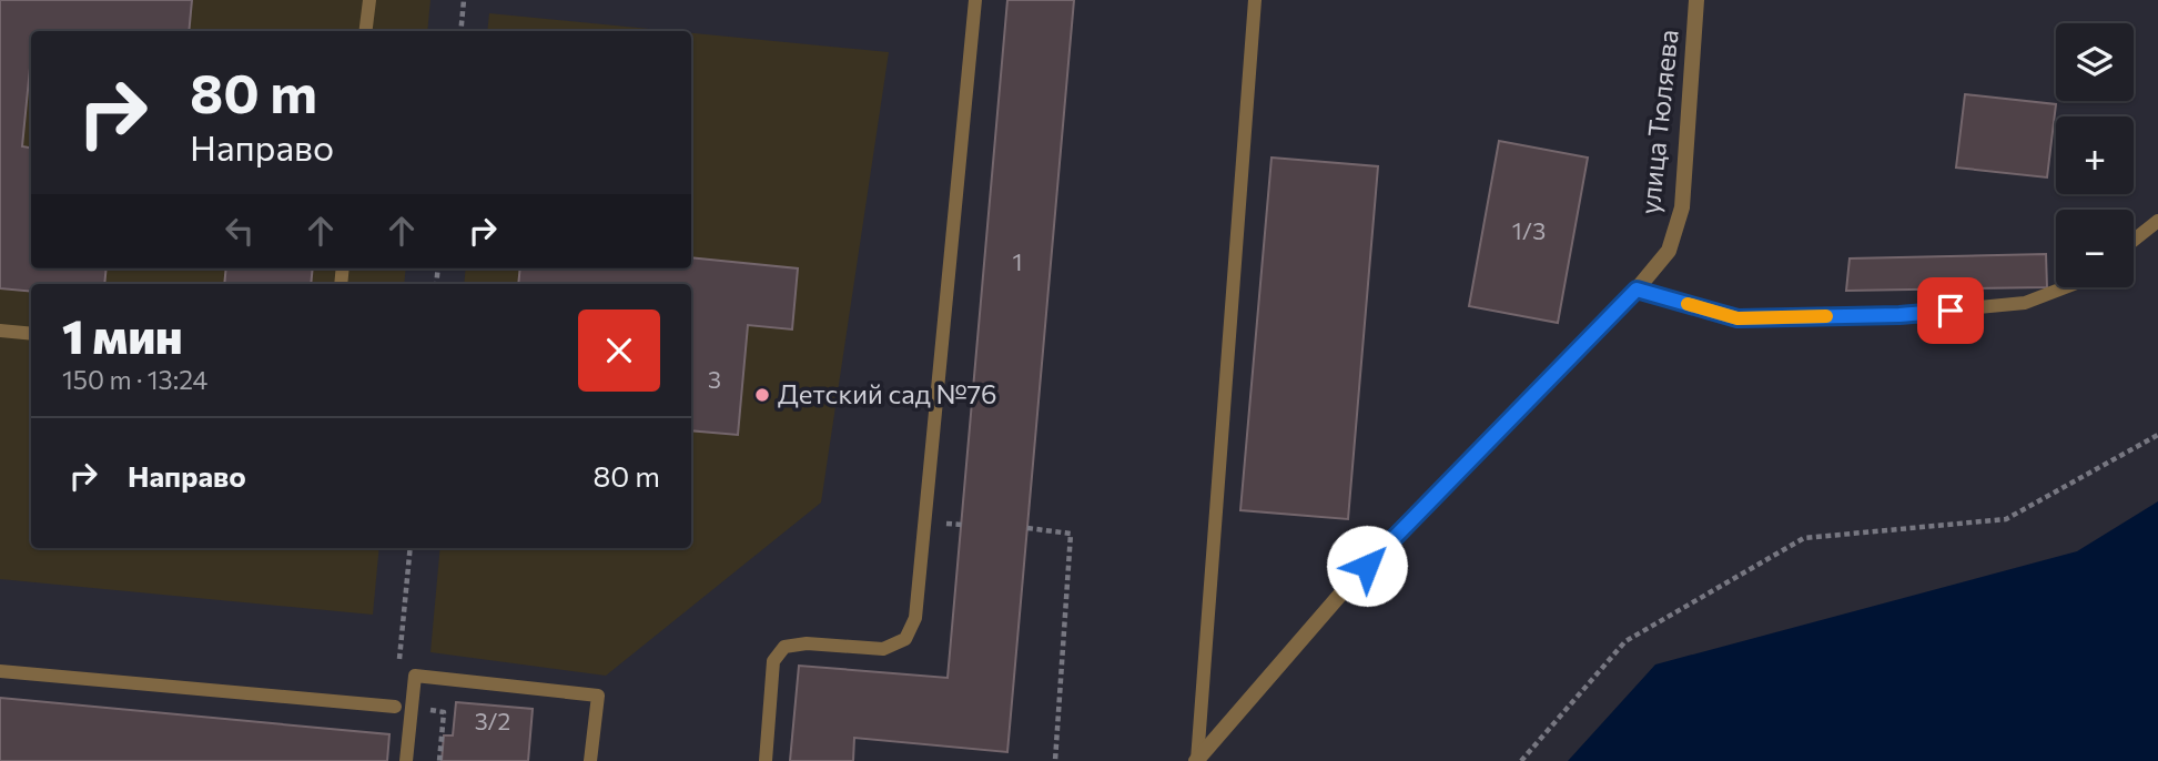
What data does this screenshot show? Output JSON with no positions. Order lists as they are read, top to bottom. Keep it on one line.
{"streets":{"street":["улица Тюляева"]},"places":["Детский сад №76"],"house_numbers":["1/3","1","3","3/2"],"page":{"map_buttons":["+","−"],"turn":["80 m","Направо"],"heading":["1 мин","150 m · 13:24"],"list":[{"name":"Направо","value":"80 m"}]}}
